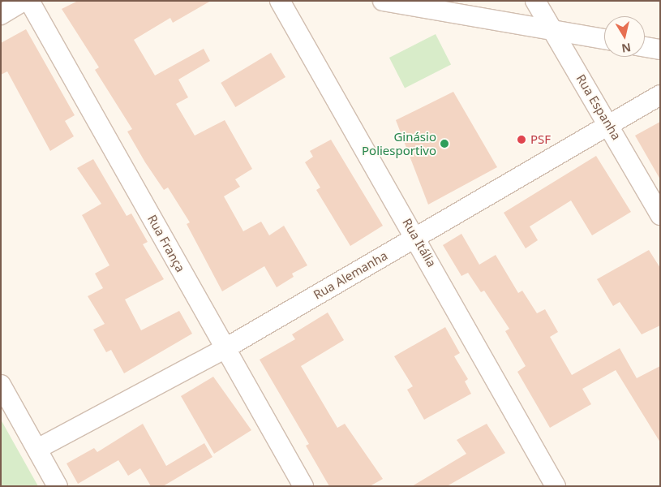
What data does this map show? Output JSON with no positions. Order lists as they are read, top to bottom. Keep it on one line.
{"streets":{"street":["Rua Espanha","Rua Itália","Rua França","Rua Alemanha"]},"crossings":[["Rua Espanha","Rua Alemanha"],["Rua Itália","Rua Alemanha"],["Rua França","Rua Alemanha"]],"places":["PSF","Ginásio Poliesportivo"],"north":"bottom"}
